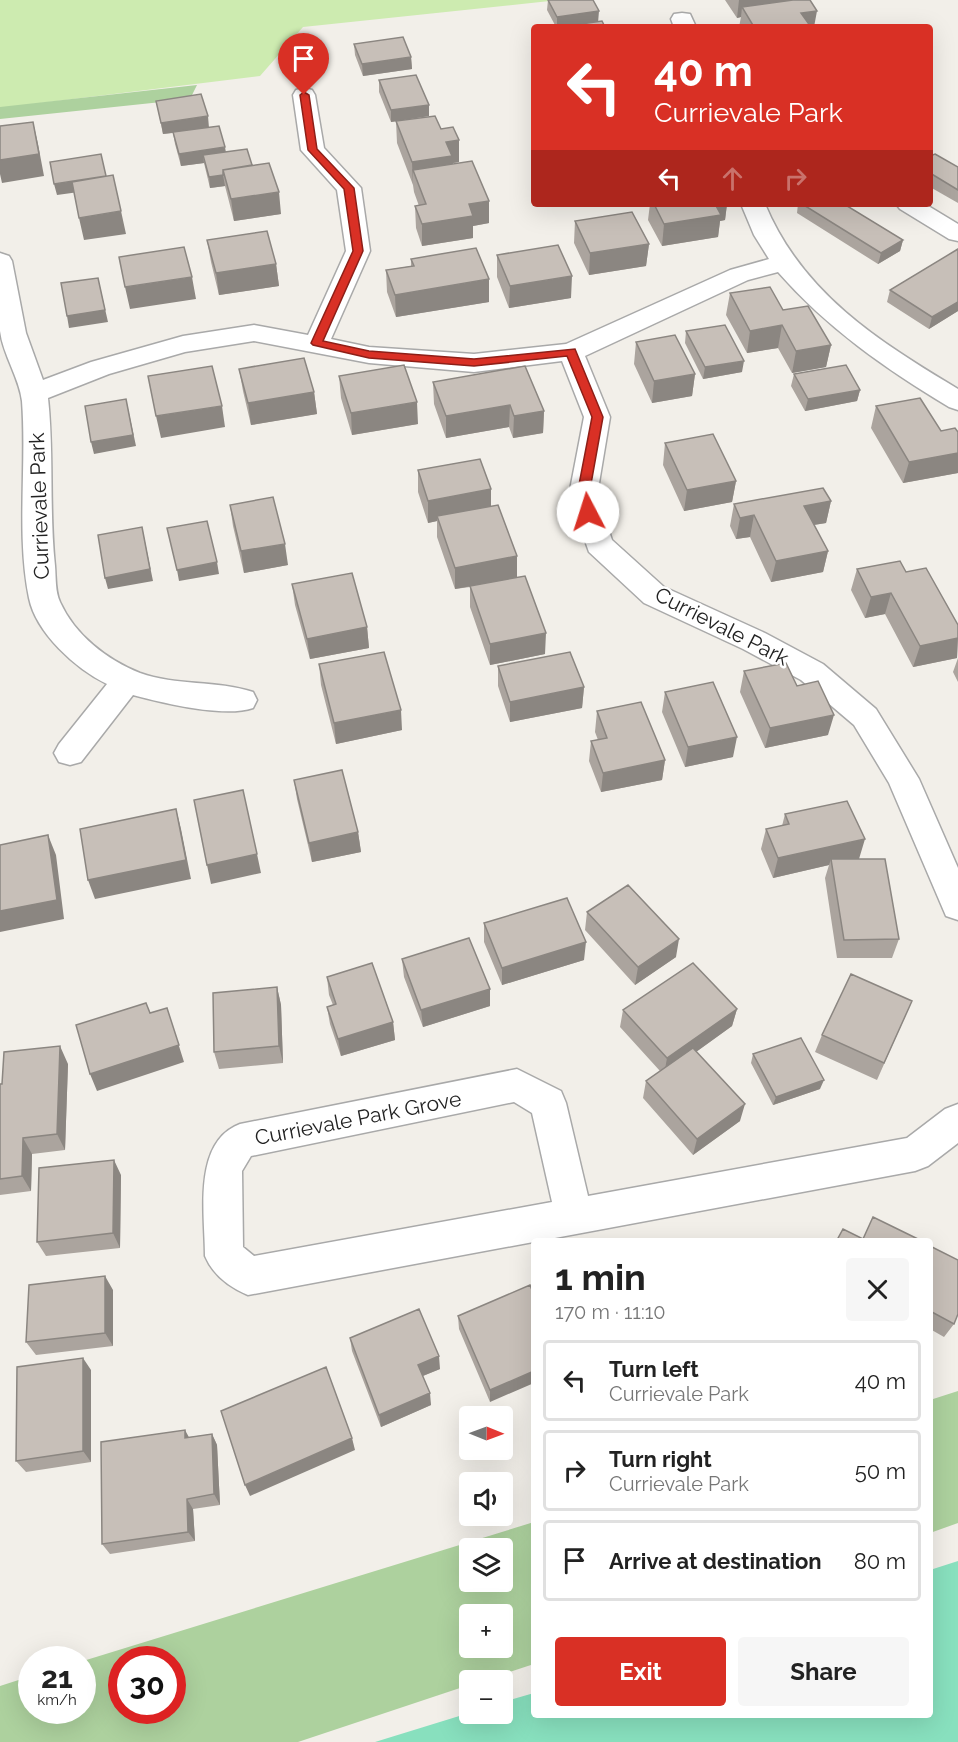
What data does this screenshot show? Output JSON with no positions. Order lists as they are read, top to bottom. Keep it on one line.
{"streets":{"street":["Currievale Park","Currievale Park Grove"]},"north":"right","page":{"turn":["40 m","Currievale Park"],"heading":["1 min","170 m · 11:10"],"list":[{"name":"Turn left","note":"Currievale Park","value":"40 m"},{"name":"Turn right","note":"Currievale Park","value":"50 m"},{"name":"Arrive at destination","value":"80 m"}],"map_buttons":["+","−"],"buttons":["Exit","Share"],"speed":"21 km/h","limit":"30"}}
